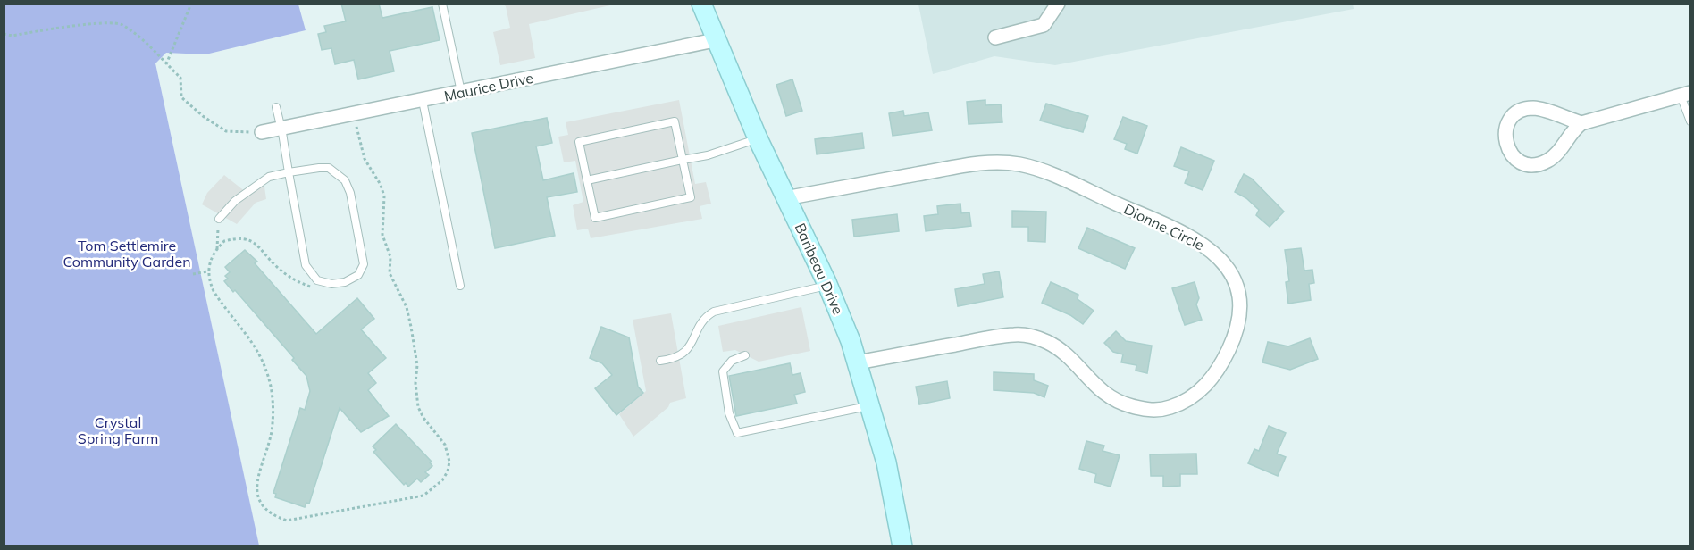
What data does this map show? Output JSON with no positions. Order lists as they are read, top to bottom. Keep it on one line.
{"streets":{"street":["Maurice Drive","Dionne Circle","Baribeau Drive"]},"crossings":[["Maurice Drive","Baribeau Drive"],["Dionne Circle","Baribeau Drive"]],"parks":["Tom Settlemire Community Garden","Crystal Spring Farm"]}
